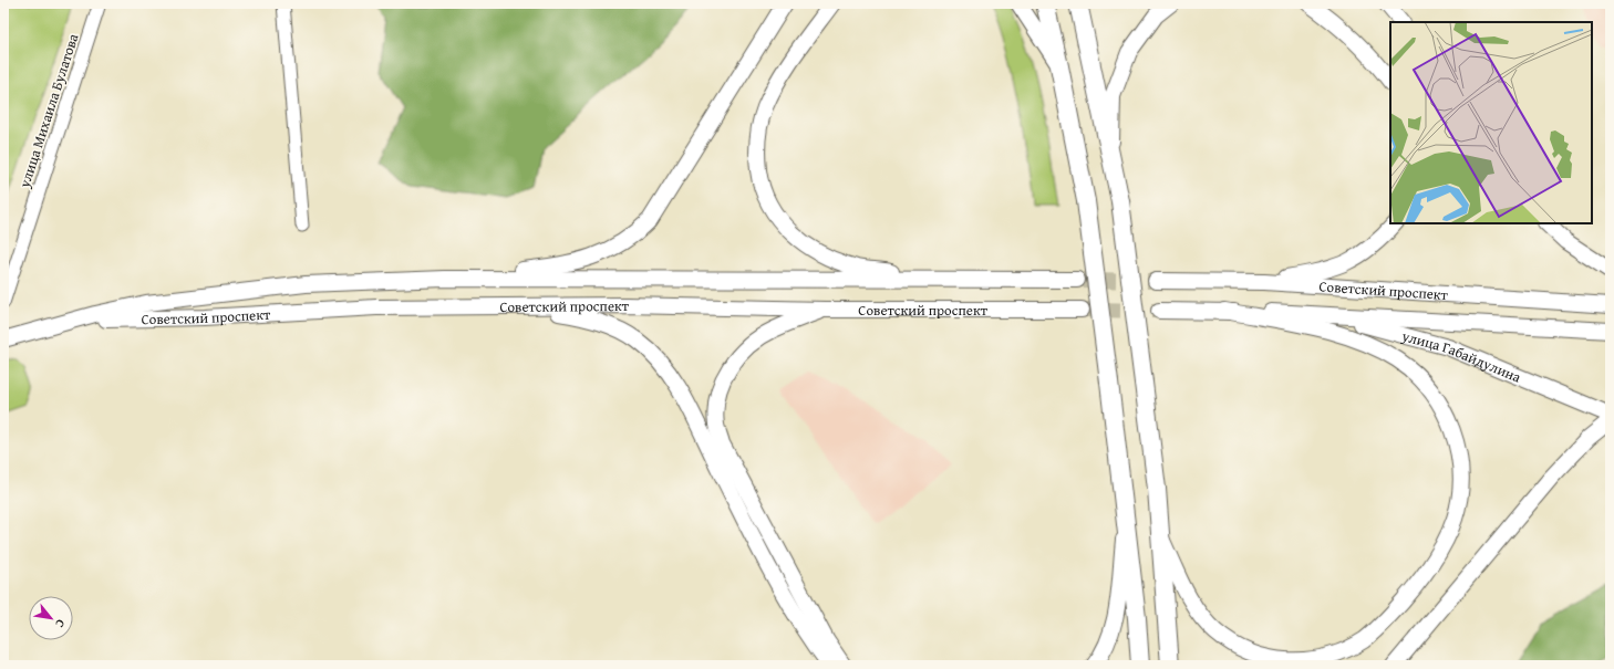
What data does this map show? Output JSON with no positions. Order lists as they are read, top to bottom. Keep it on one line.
{"streets":{"main road":["Советский проспект","улица Габайдулина"],"street":["улица Михаила Булатова"]},"crossings":[["Советский проспект","улица Габайдулина"]],"north":"bottom right"}
